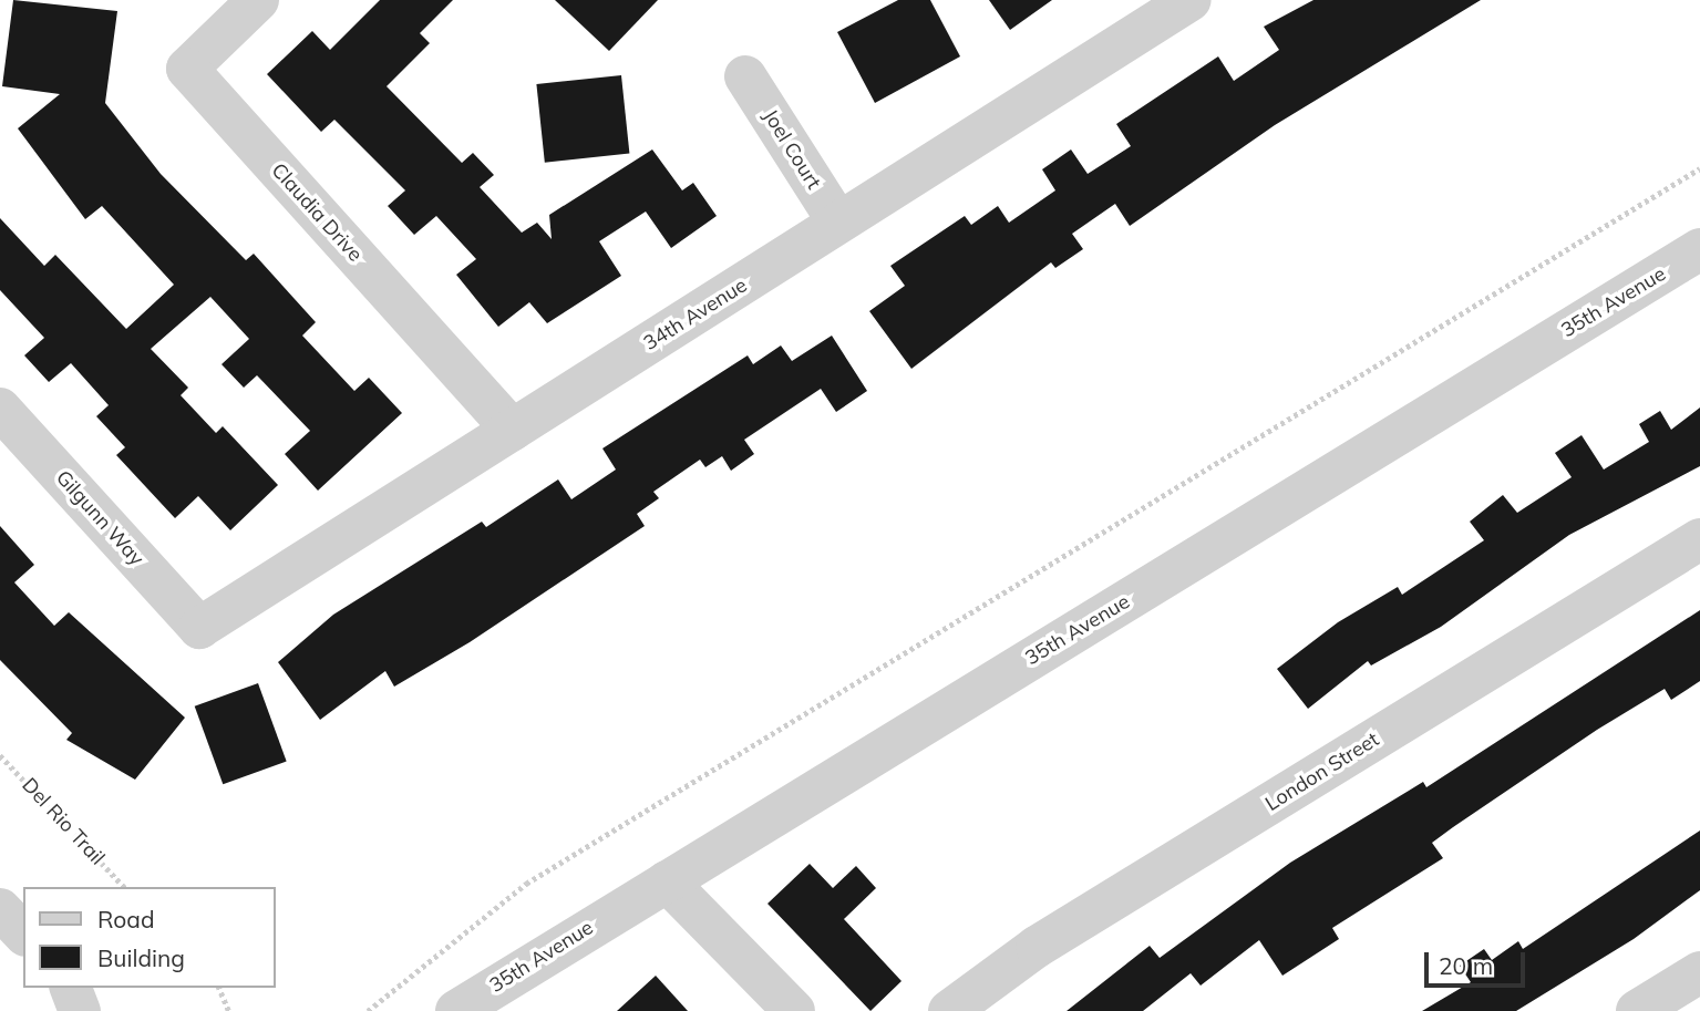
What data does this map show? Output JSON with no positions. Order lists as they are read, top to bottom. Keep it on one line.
{"streets":{"street":["Joel Court","Claudia Drive","35th Avenue","34th Avenue","Gilgunn Way","London Street"],"path":["Del Rio Trail"]},"crossings":[["Joel Court","34th Avenue"],["Claudia Drive","34th Avenue"],["34th Avenue","Gilgunn Way"]],"legend":["Road","Building"],"scale_bar":"20 m"}
